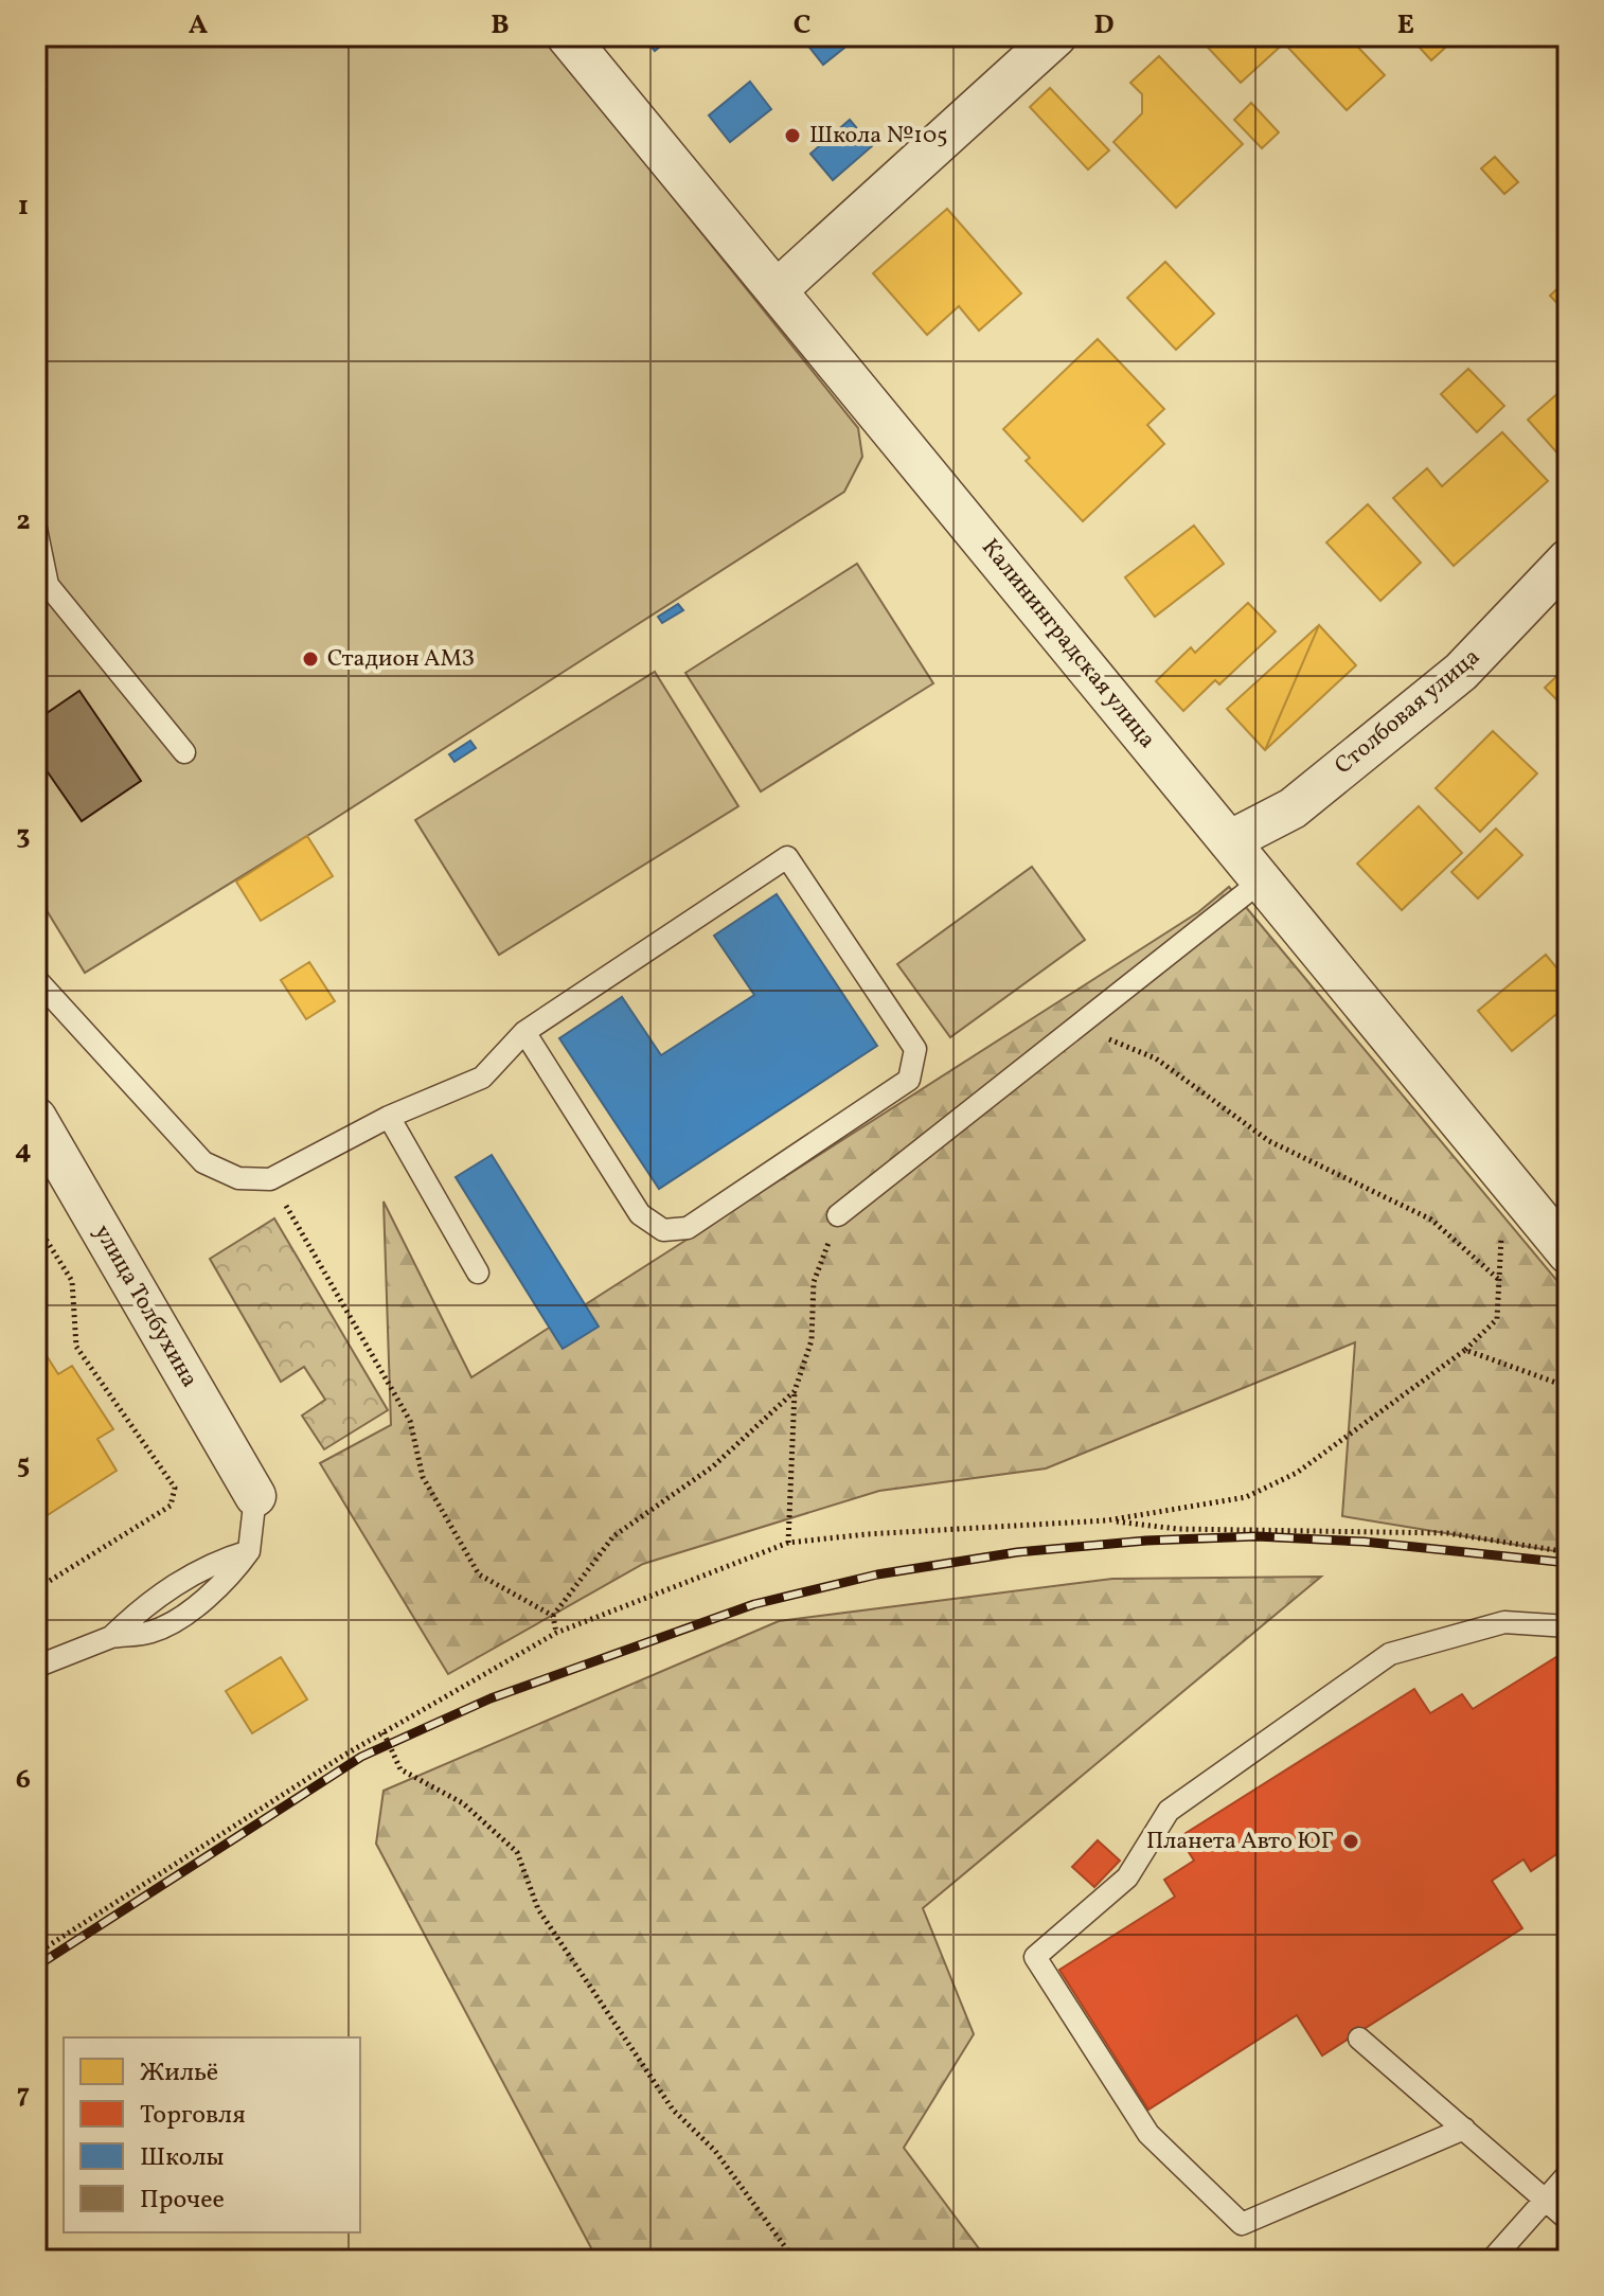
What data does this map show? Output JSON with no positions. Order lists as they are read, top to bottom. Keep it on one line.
{"streets":{"street":["Калининградская улица","Столбовая улица","улица Толбухина"]},"crossings":[["Калининградская улица","Столбовая улица"]],"places":["Школа №105","Стадион АМЗ","Планета Авто ЮГ"],"legend":["Жильё","Торговля","Школы","Прочее"],"grid":{"columns":["A","B","C","D","E"],"rows":["1","2","3","4","5","6","7"]}}
